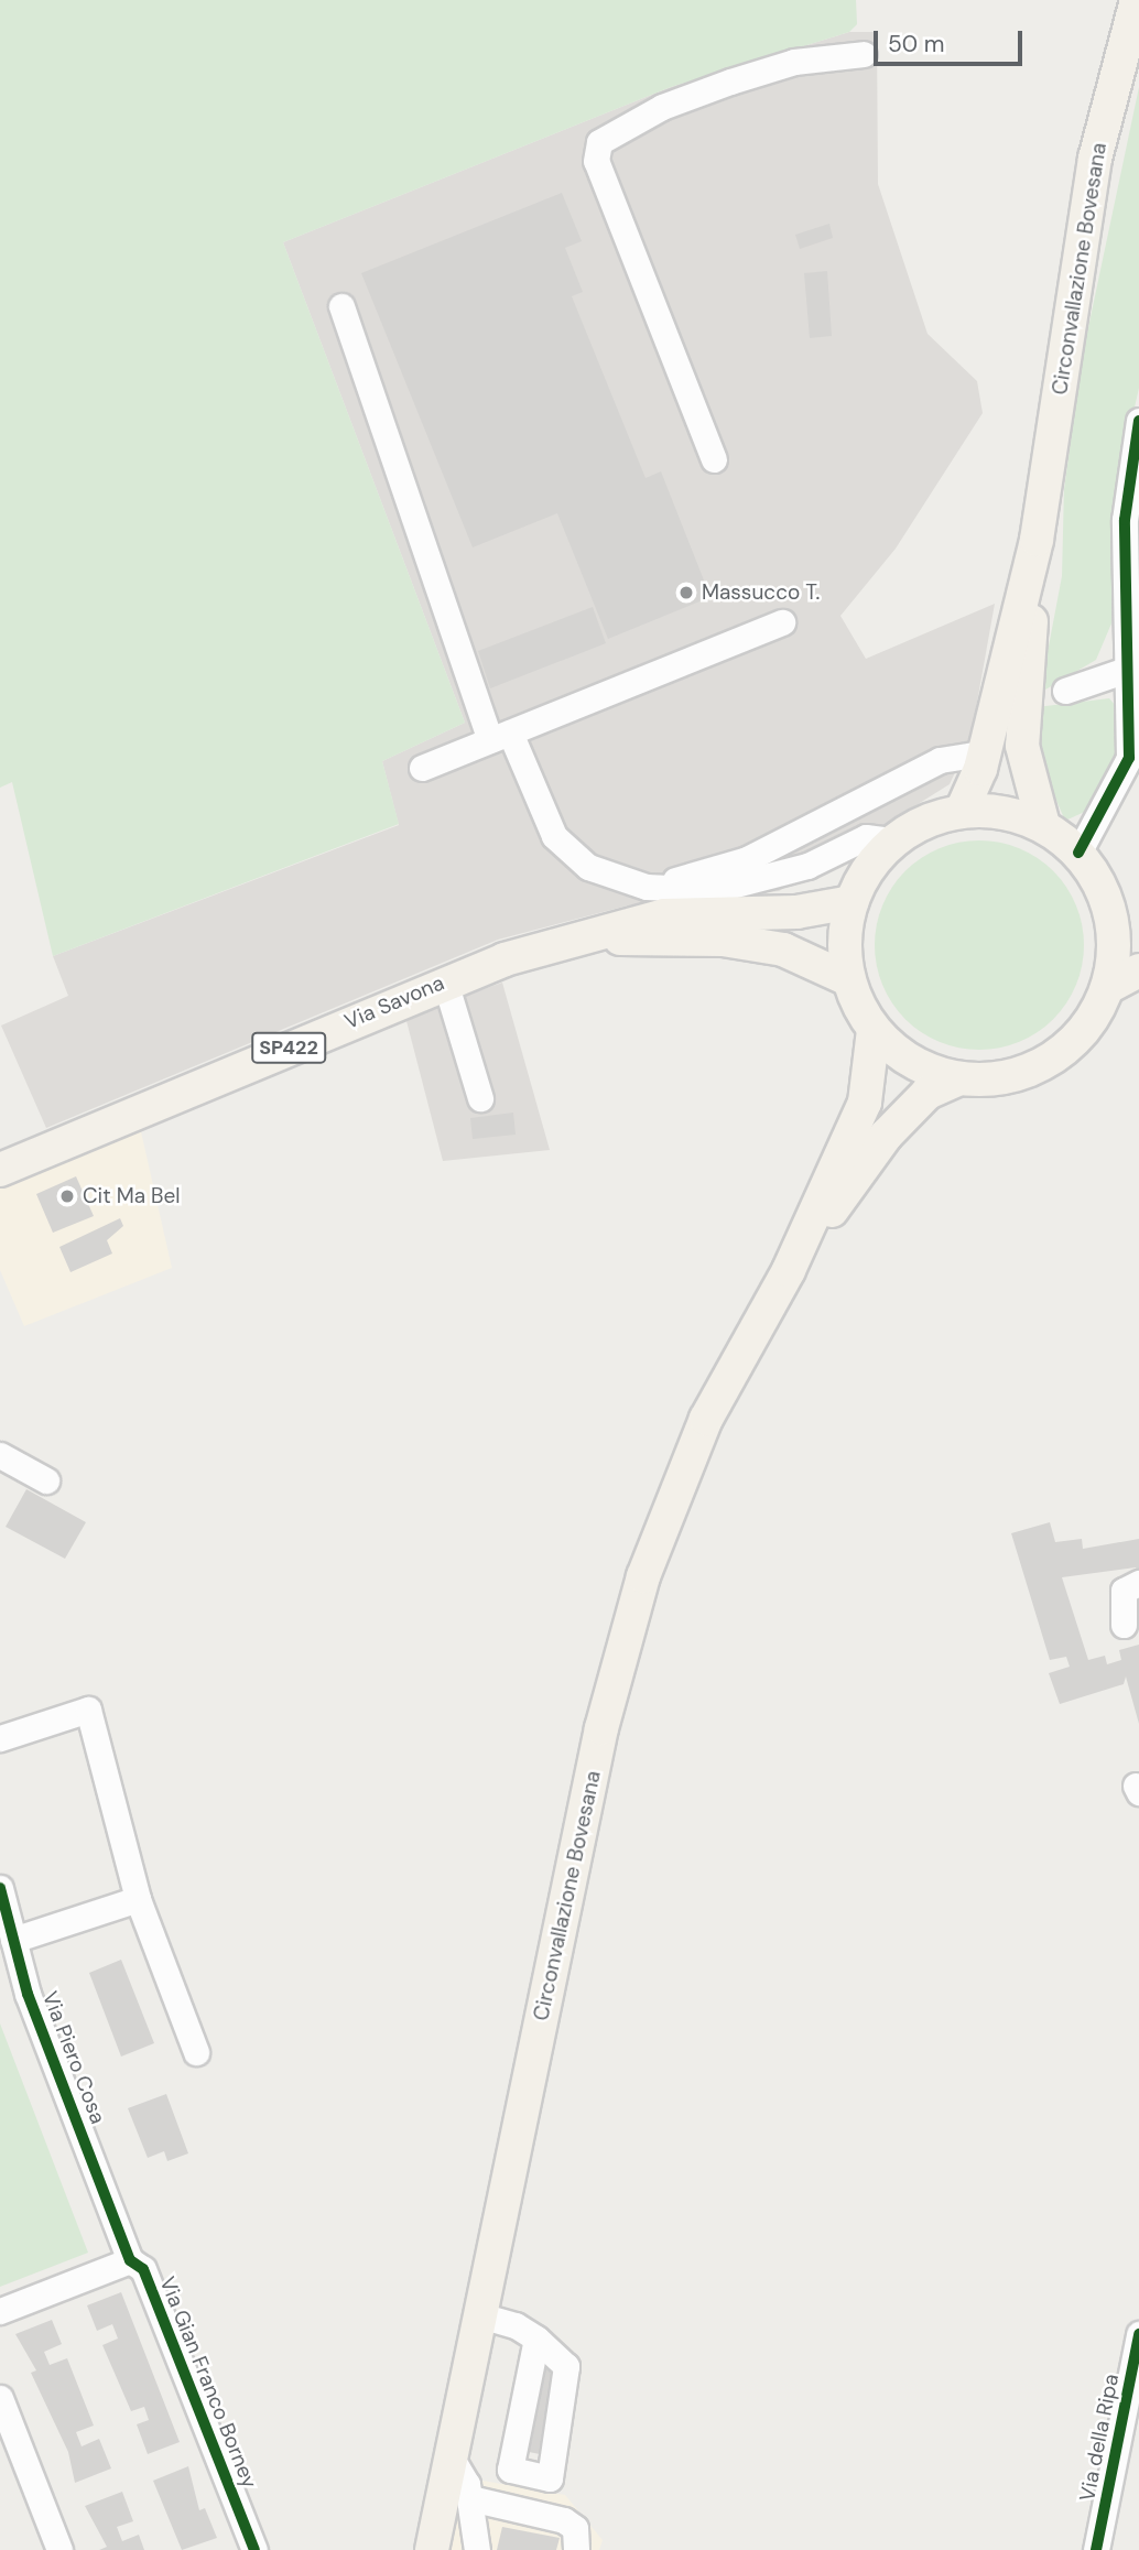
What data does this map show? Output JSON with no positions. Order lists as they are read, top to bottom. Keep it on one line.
{"streets":{"main road":["Circonvallazione Bovesana","Via Savona","SP422"],"street":["Via Piero Cosa","Via Gian Franco Borney","Via della Ripa"]},"crossings":[["Circonvallazione Bovesana","Via Savona"],["Via Piero Cosa","Via Gian Franco Borney"]],"places":["Massucco T.","Cit Ma Bel"],"scale_bar":"50 m"}
